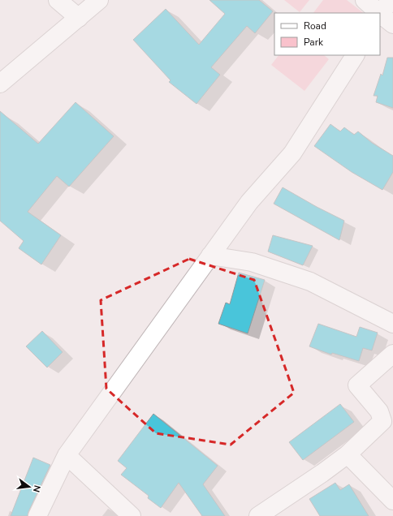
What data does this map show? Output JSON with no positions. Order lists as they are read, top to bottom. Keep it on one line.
{"legend":["Road","Park"],"north":"right"}
